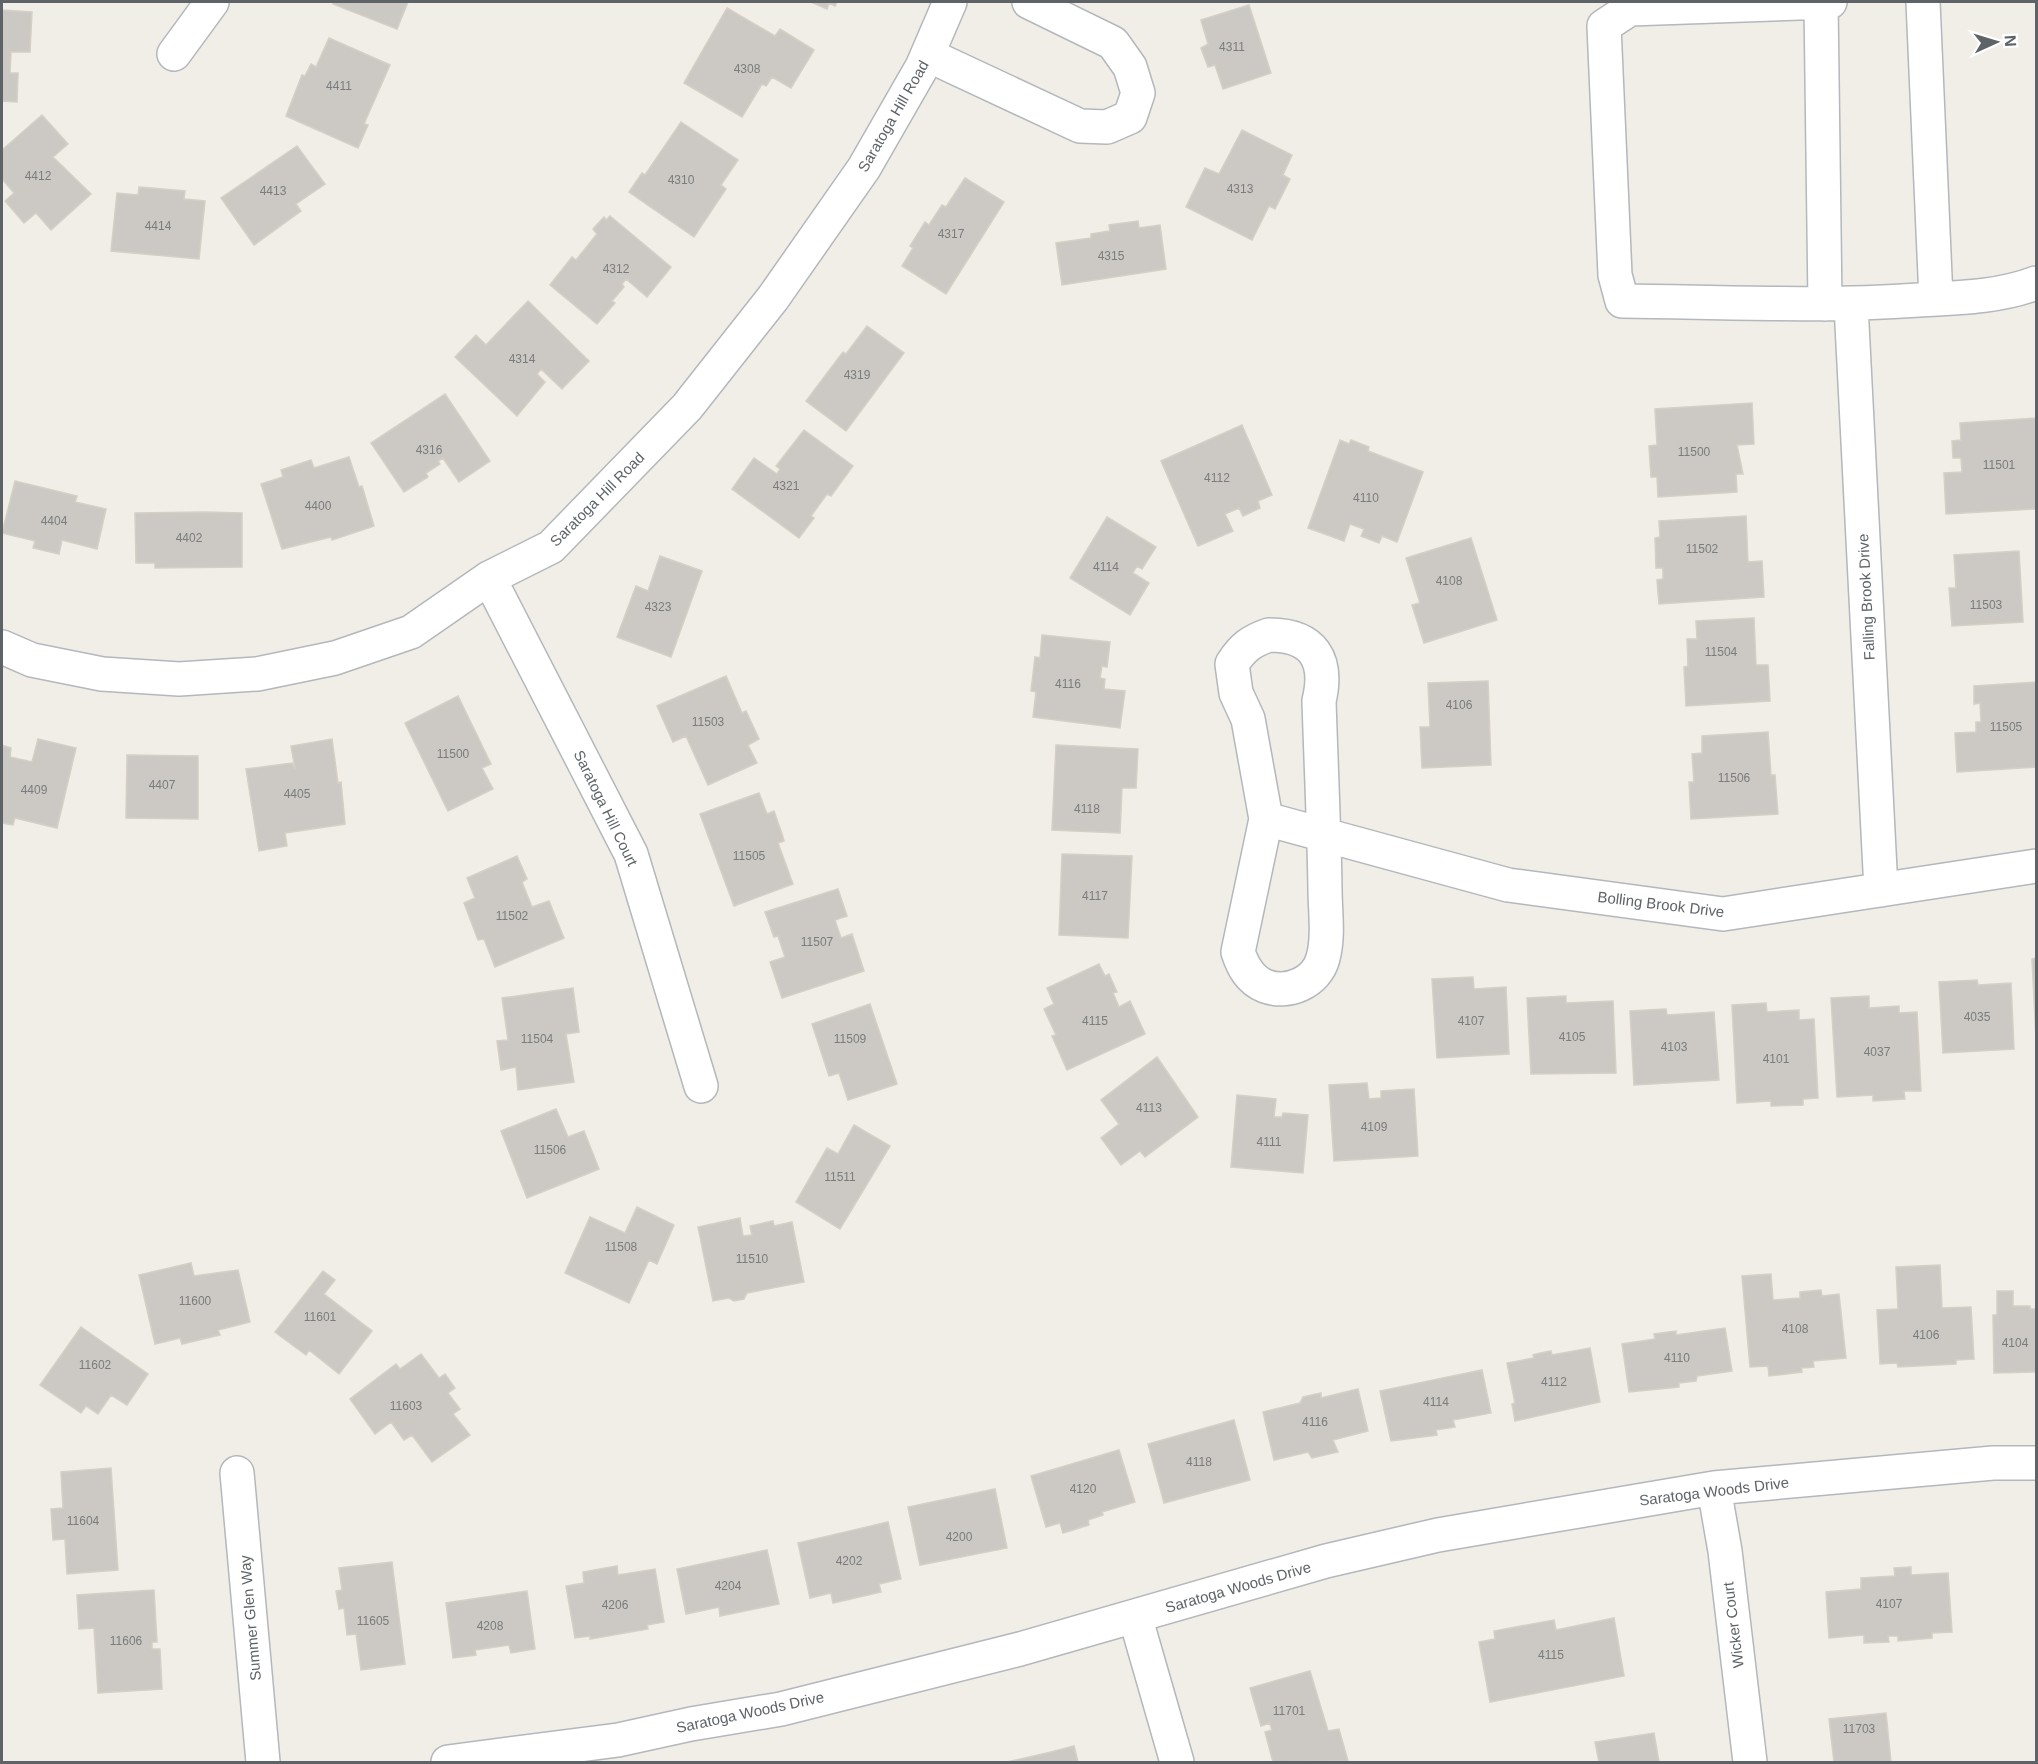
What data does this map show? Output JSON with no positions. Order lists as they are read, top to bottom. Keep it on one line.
{"streets":{"street":["Saratoga Hill Road","Falling Brook Drive","Saratoga Hill Court","Bolling Brook Drive","Saratoga Woods Drive","Summer Glen Way","Wicker Court"]},"crossings":[["Saratoga Hill Road","Saratoga Hill Court"],["Falling Brook Drive","Bolling Brook Drive"],["Saratoga Woods Drive","Wicker Court"]],"house_numbers":["4311","4308","4411","4412","4310","4313","4413","4414","4317","4315","4312","4314","4319","4316","11500","11501","4112","4321","4110","4400","4404","4402","11502","4114","4108","11503","4323","11504","4116","4106","11503","11505","11500","11506","4407","4409","4405","4118","11505","4117","11502","11507","4035","4115","4107","4105","11504","11509","4103","4037","4101","4113","4109","4111","11506","11511","11508","11510","11600","11601","4108","4106","4104","4110","11602","4112","4114","11603","4116","4118","4120","11604","4200","4202","4204","4107","4206","11605","4208","11606","4115","11701","11703"],"north":"right"}
